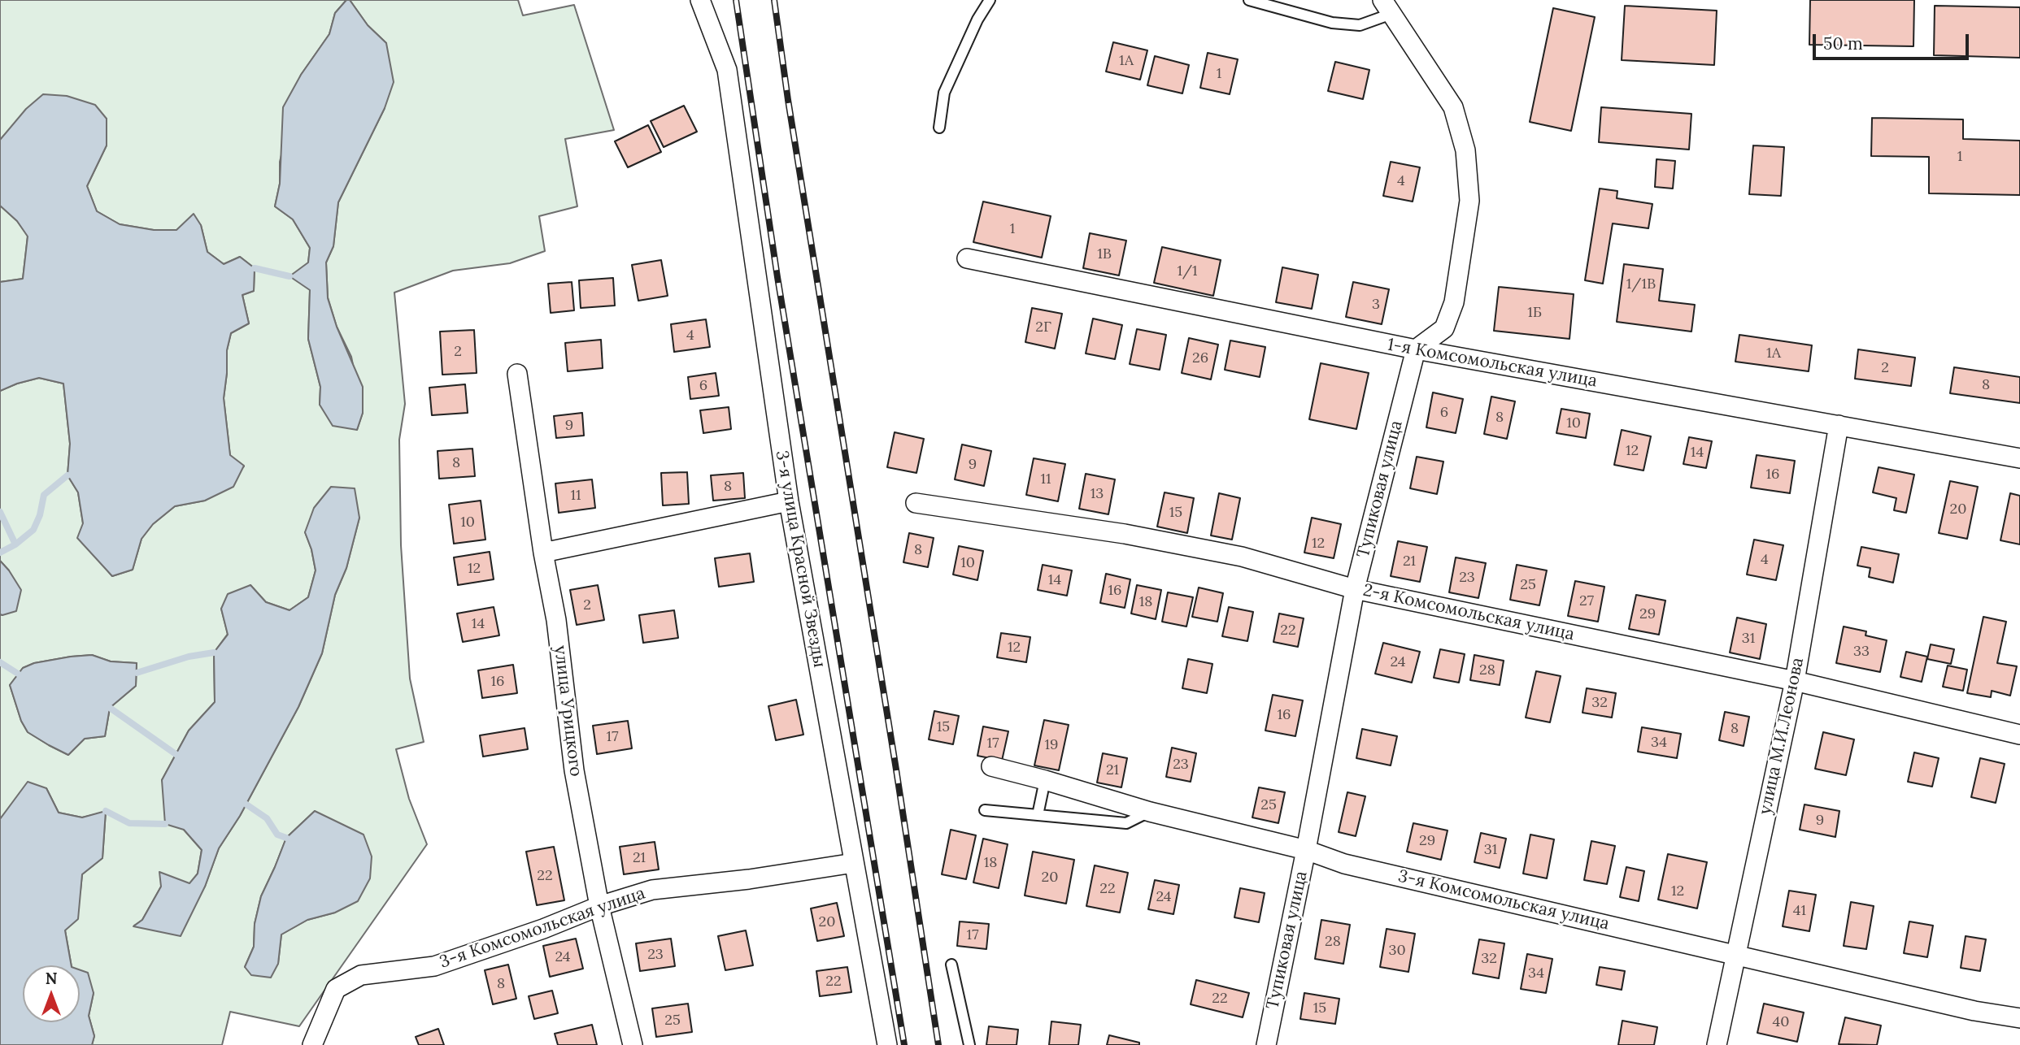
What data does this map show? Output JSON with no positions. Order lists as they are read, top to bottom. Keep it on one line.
{"streets":{"street":["1-я Комсомольская улица","Тупиковая улица","3-я улица Красной Звезды","2-я Комсомольская улица","улица Урицкого","улица М.И.Леонова","3-я Комсомольская улица"]},"crossings":[["1-я Комсомольская улица","Тупиковая улица"],["1-я Комсомольская улица","улица М.И.Леонова"],["Тупиковая улица","2-я Комсомольская улица"],["Тупиковая улица","3-я Комсомольская улица"],["3-я улица Красной Звезды","3-я Комсомольская улица"],["2-я Комсомольская улица","улица М.И.Леонова"],["улица Урицкого","3-я Комсомольская улица"],["улица М.И.Леонова","3-я Комсомольская улица"]],"house_numbers":["1А","1","1","4","1","1В","1/1","1/1В","3","1Б","2Г","4","2","1А","26","2","8","6","6","8","10","9","12","14","8","9","16","11","8","13","11","20","15","10","12","8","4","21","10","12","23","14","25","16","27","18","2","29","14","22","31","12","33","24","28","16","32","16","15","8","17","34","17","19","23","21","25","9","29","31","21","18","22","20","22","12","24","41","20","17","28","30","23","24","32","34","22","8","22","15","25","40"],"scale_bar":"50 m","north":"top"}
